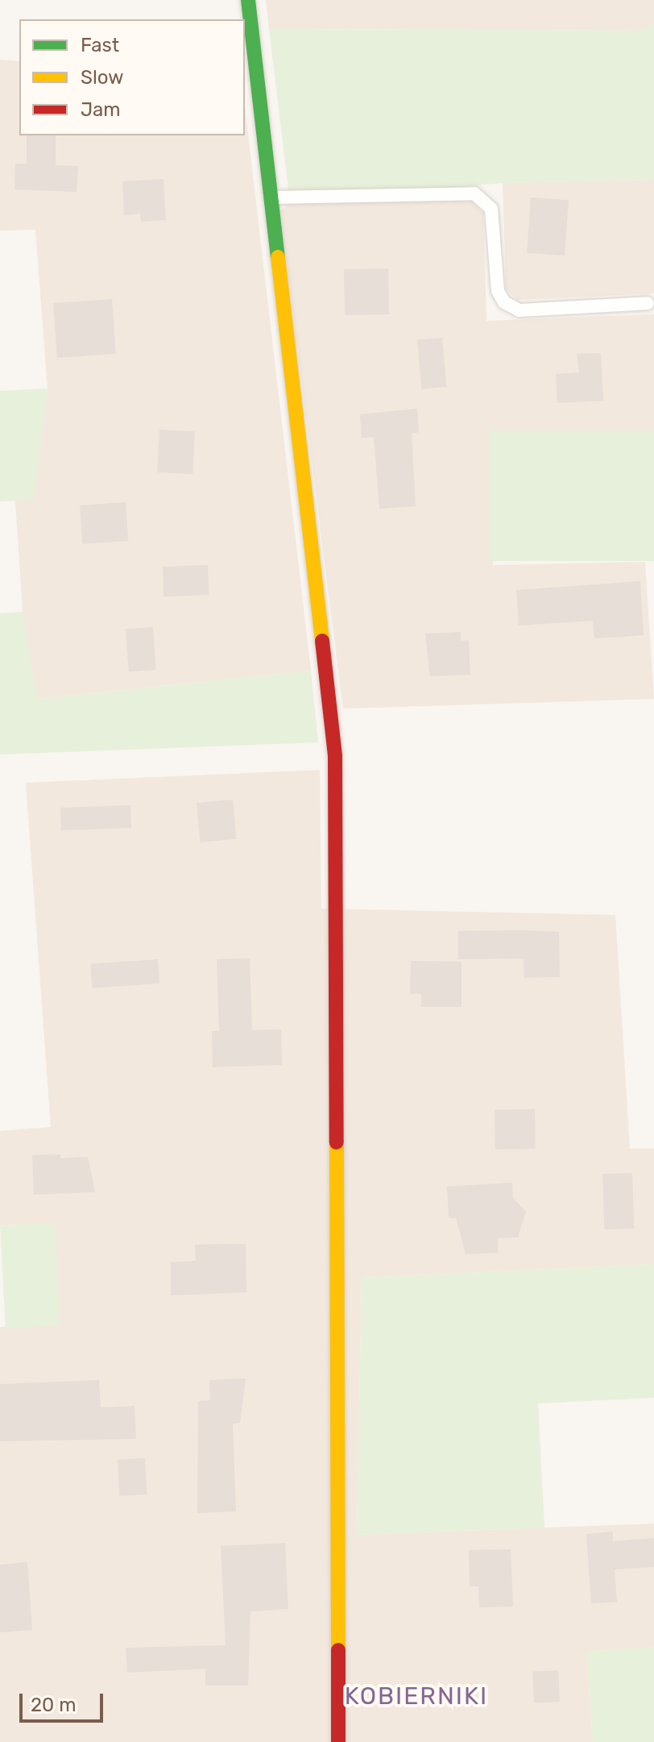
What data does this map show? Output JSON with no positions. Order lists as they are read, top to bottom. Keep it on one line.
{"districts":["KOBIERNIKI"],"legend":["Fast","Slow","Jam"],"scale_bar":"20 m"}
